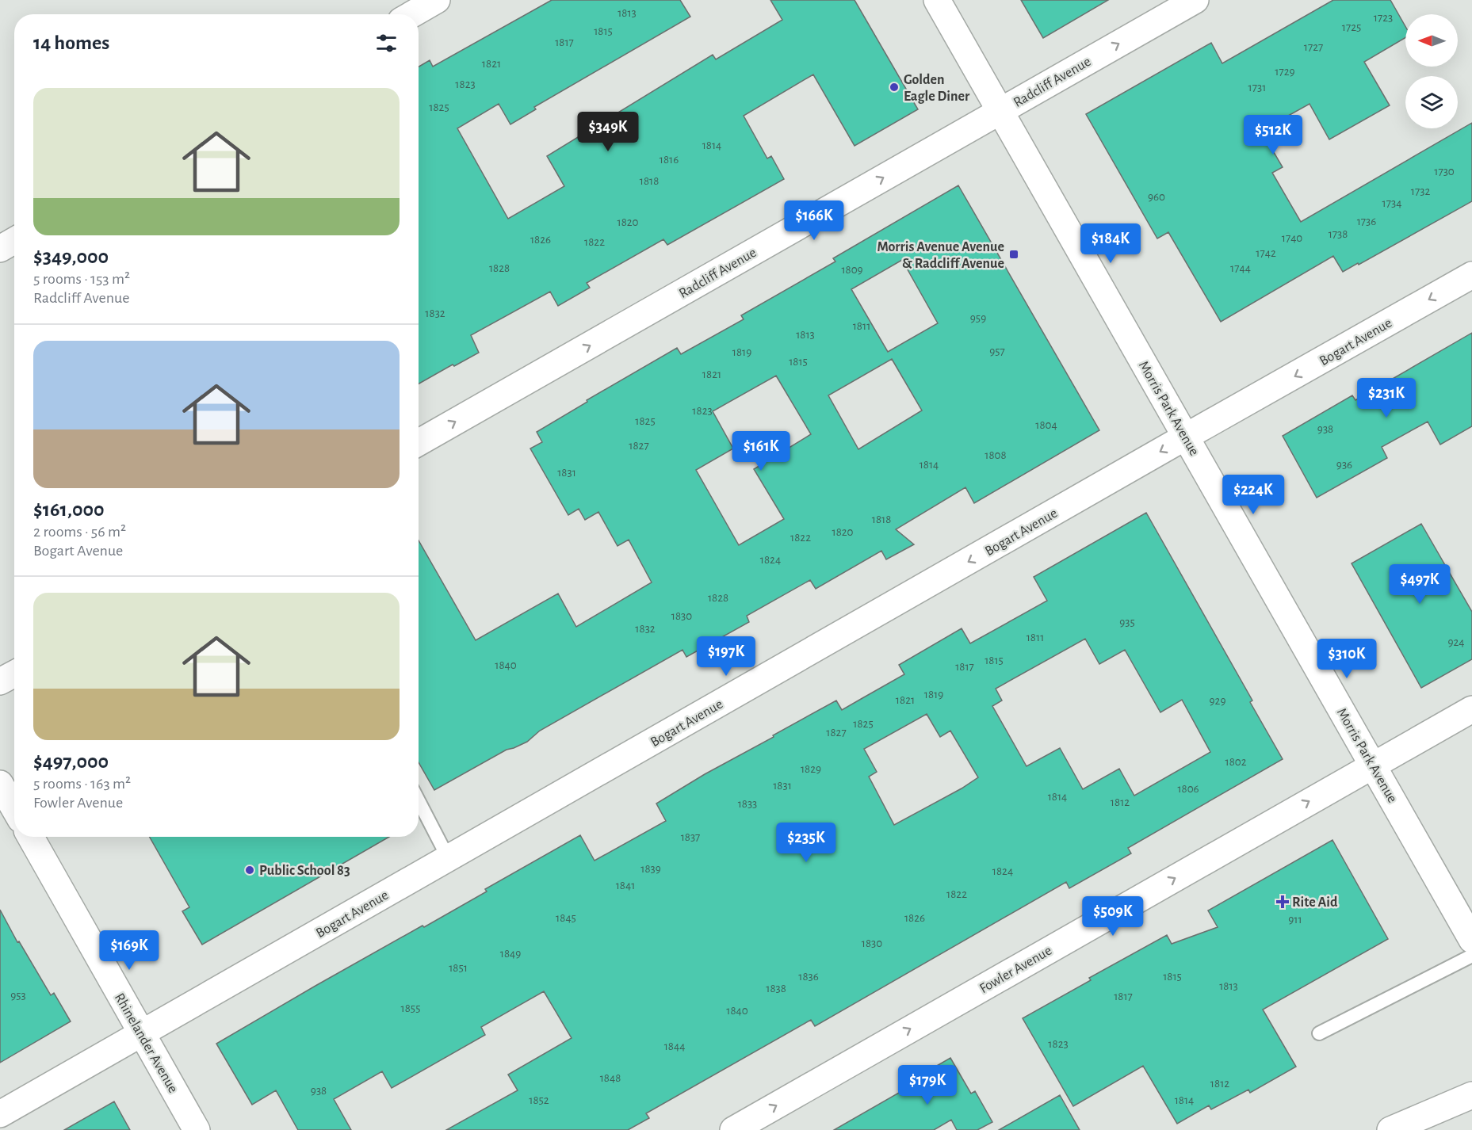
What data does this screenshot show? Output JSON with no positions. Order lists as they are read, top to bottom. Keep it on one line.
{"streets":{"street":["Radcliff Avenue","Bogart Avenue","Morris Park Avenue","Fowler Avenue","Rhinelander Avenue"]},"crossings":[["Radcliff Avenue","Morris Park Avenue"],["Bogart Avenue","Morris Park Avenue"],["Bogart Avenue","Rhinelander Avenue"],["Morris Park Avenue","Fowler Avenue"]],"one_way":["Radcliff Avenue","Bogart Avenue","Fowler Avenue"],"places":{"other":["Golden Eagle Diner","Public School 83"],"transit":["Morris Avenue Avenue & Radcliff Avenue"],"health":["Rite Aid"]},"house_numbers":["1813","1723","1725","1815","1817","1727","1821","1729","1823","1731","1825","1814","1816","1730","1818","1732","960","1734","1736","1820","1738","1740","1826","1822","1742","1828","1744","1809","1832","959","1811","1813","957","1819","1815","1821","1823","1825","1804","938","1827","1808","1814","936","1831","1818","1820","1822","1824","1828","1830","935","1832","1811","924","1815","1840","1817","1819","1821","929","1825","1827","1802","1829","1831","1806","1814","1812","1833","1837","1839","1824","1841","1822","1845","1826","911","1830","1849","1851","1836","1815","1813","1838","953","1817","1855","1840","1823","1844","1848","1812","938","1852","1814"],"north":"left","page":{"heading":"14 homes","list":[{"name":"$349,000","note":"5 rooms · 153 m² · Radcliff Avenue"},{"name":"$161,000","note":"2 rooms · 56 m² · Bogart Avenue"},{"name":"$497,000","note":"5 rooms · 163 m² · Fowler Avenue"}],"price":["$349K","$512K","$166K","$184K","$231K","$161K","$224K","$497K","$197K","$310K","$235K","$509K","$169K","$179K"]}}
